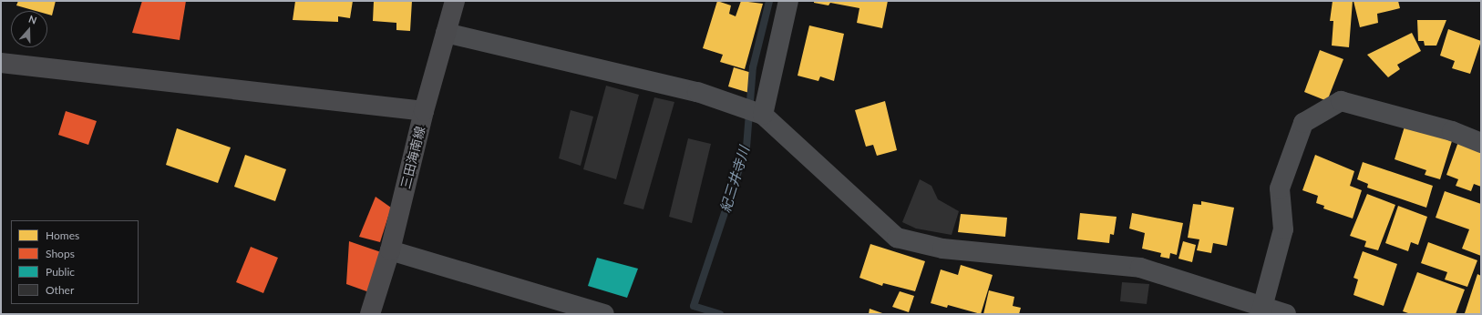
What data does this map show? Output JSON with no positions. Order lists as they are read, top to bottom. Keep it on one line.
{"streets":{"street":["三田海南線"]},"water":["紀三井寺川"],"legend":["Homes","Shops","Public","Other"],"north":"top"}
